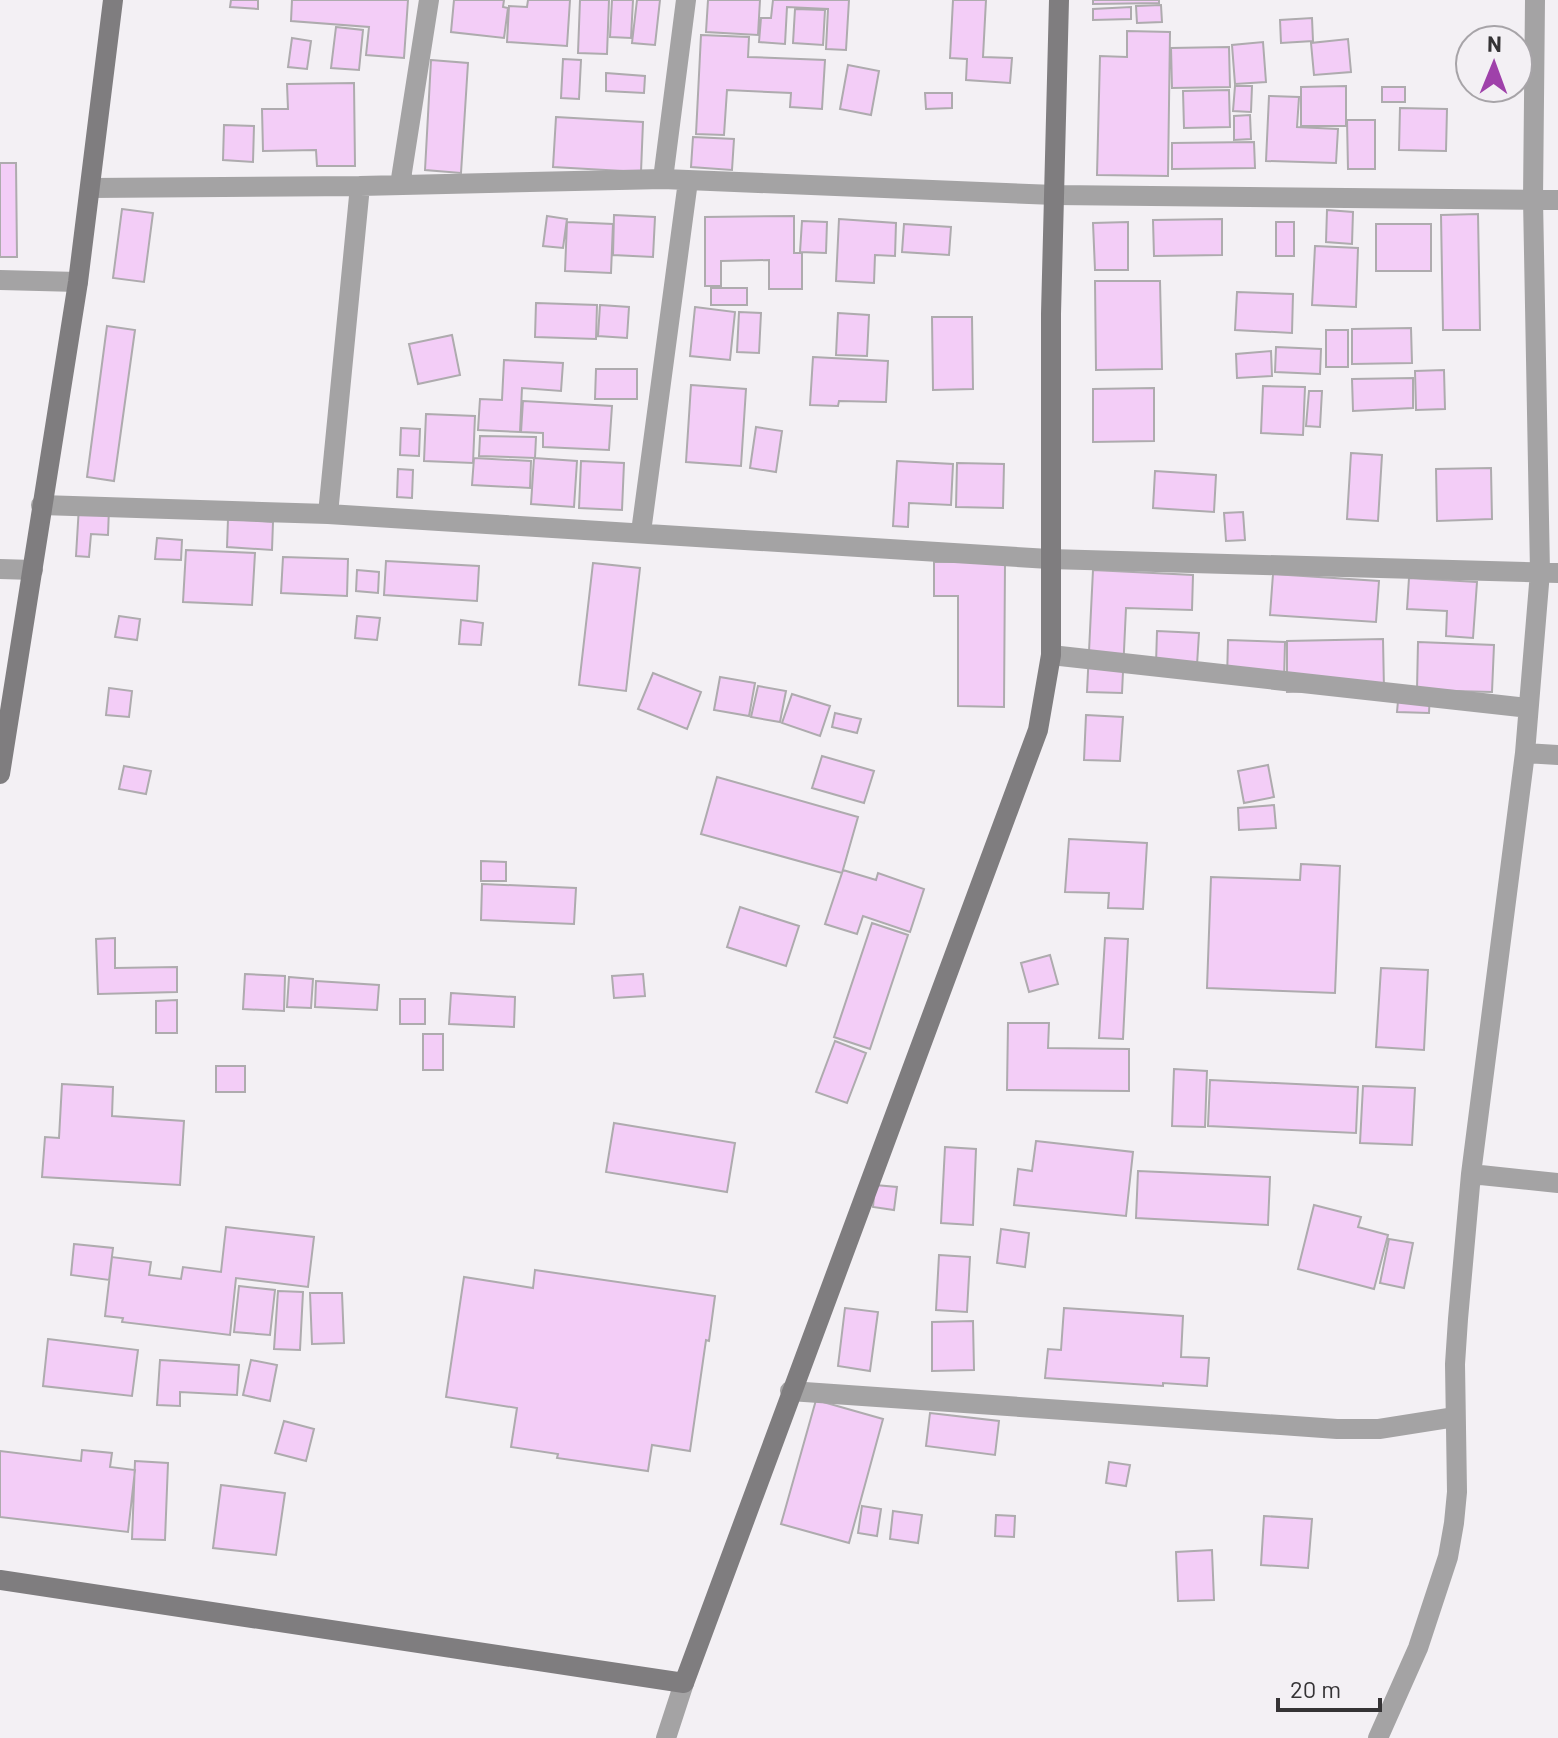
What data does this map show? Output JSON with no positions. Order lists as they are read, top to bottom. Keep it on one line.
{"scale_bar":"20 m","north":"top"}
